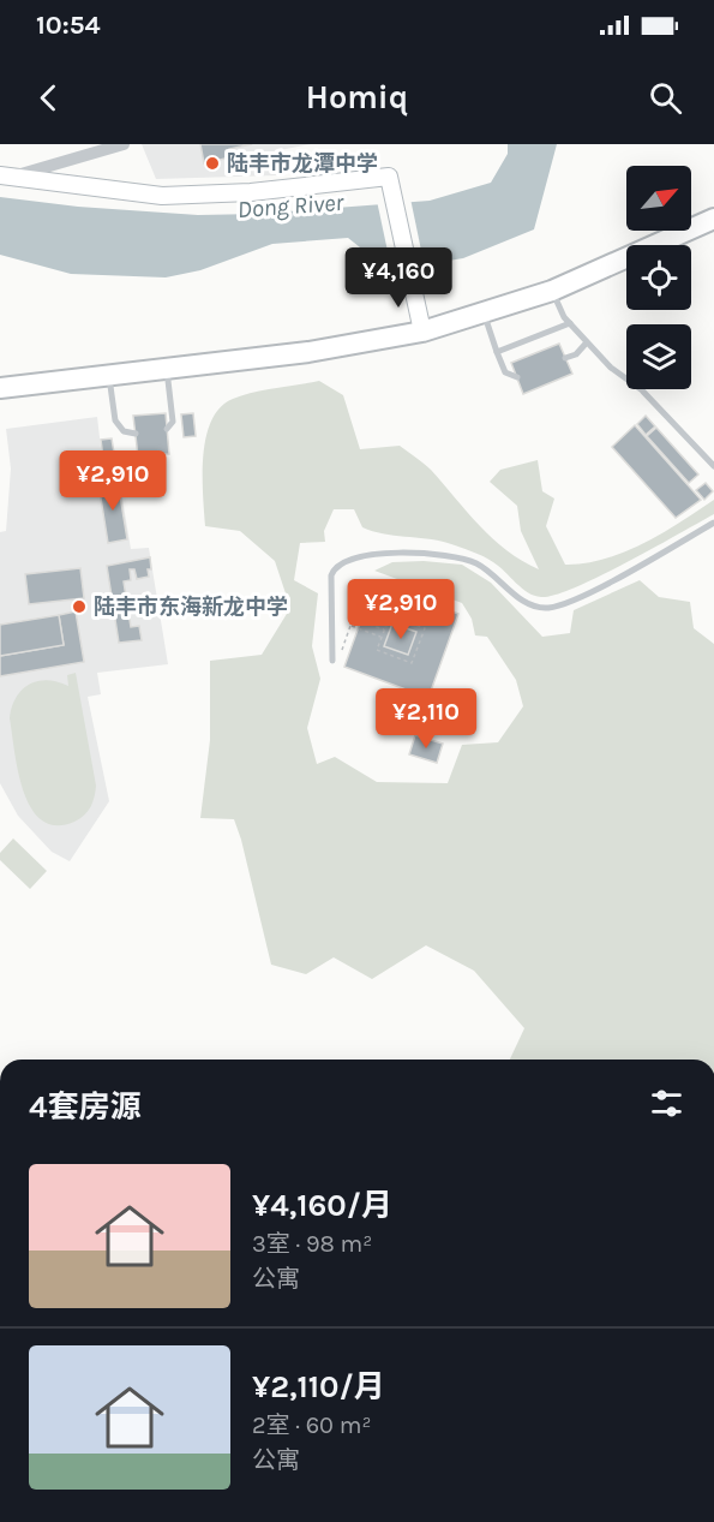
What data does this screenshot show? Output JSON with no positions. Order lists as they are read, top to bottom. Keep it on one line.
{"water":["Dong River"],"places":["陆丰市龙潭中学","陆丰市东海新龙中学"],"north":"top right","page":{"status":"10:54","header":"Homiq","price":["¥4,160","¥2,910","¥2,910","¥2,110"],"heading":"4套房源","list":[{"name":"¥4,160/月","note":"3室 · 98 m² · 公寓"},{"name":"¥2,110/月","note":"2室 · 60 m² · 公寓"}]}}
